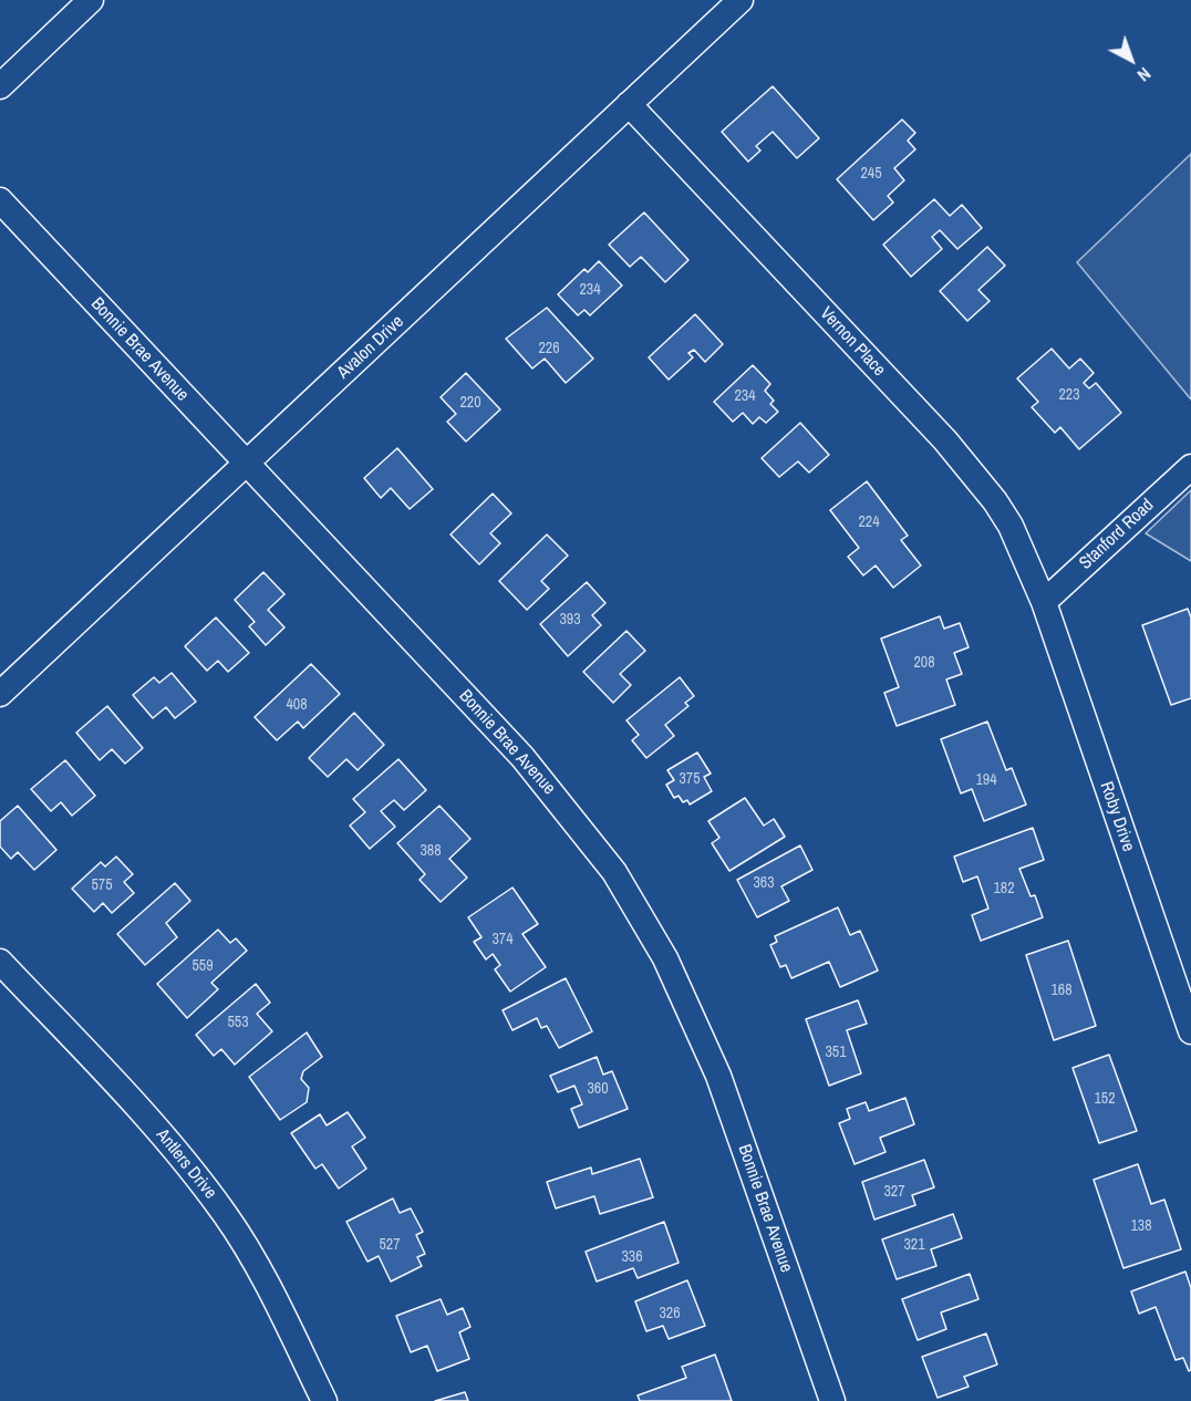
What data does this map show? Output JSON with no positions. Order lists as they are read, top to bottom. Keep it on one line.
{"streets":{"street":["Vernon Place","Avalon Drive","Bonnie Brae Avenue","Stanford Road","Roby Drive","Antlers Drive"]},"crossings":[["Vernon Place","Avalon Drive"],["Vernon Place","Stanford Road"],["Vernon Place","Roby Drive"],["Avalon Drive","Bonnie Brae Avenue"],["Stanford Road","Roby Drive"]],"house_numbers":["245","234","226","223","234","220","224","393","208","408","375","194","388","363","575","182","374","559","168","553","351","360","152","327","138","527","321","336","326"],"north":"bottom right"}
